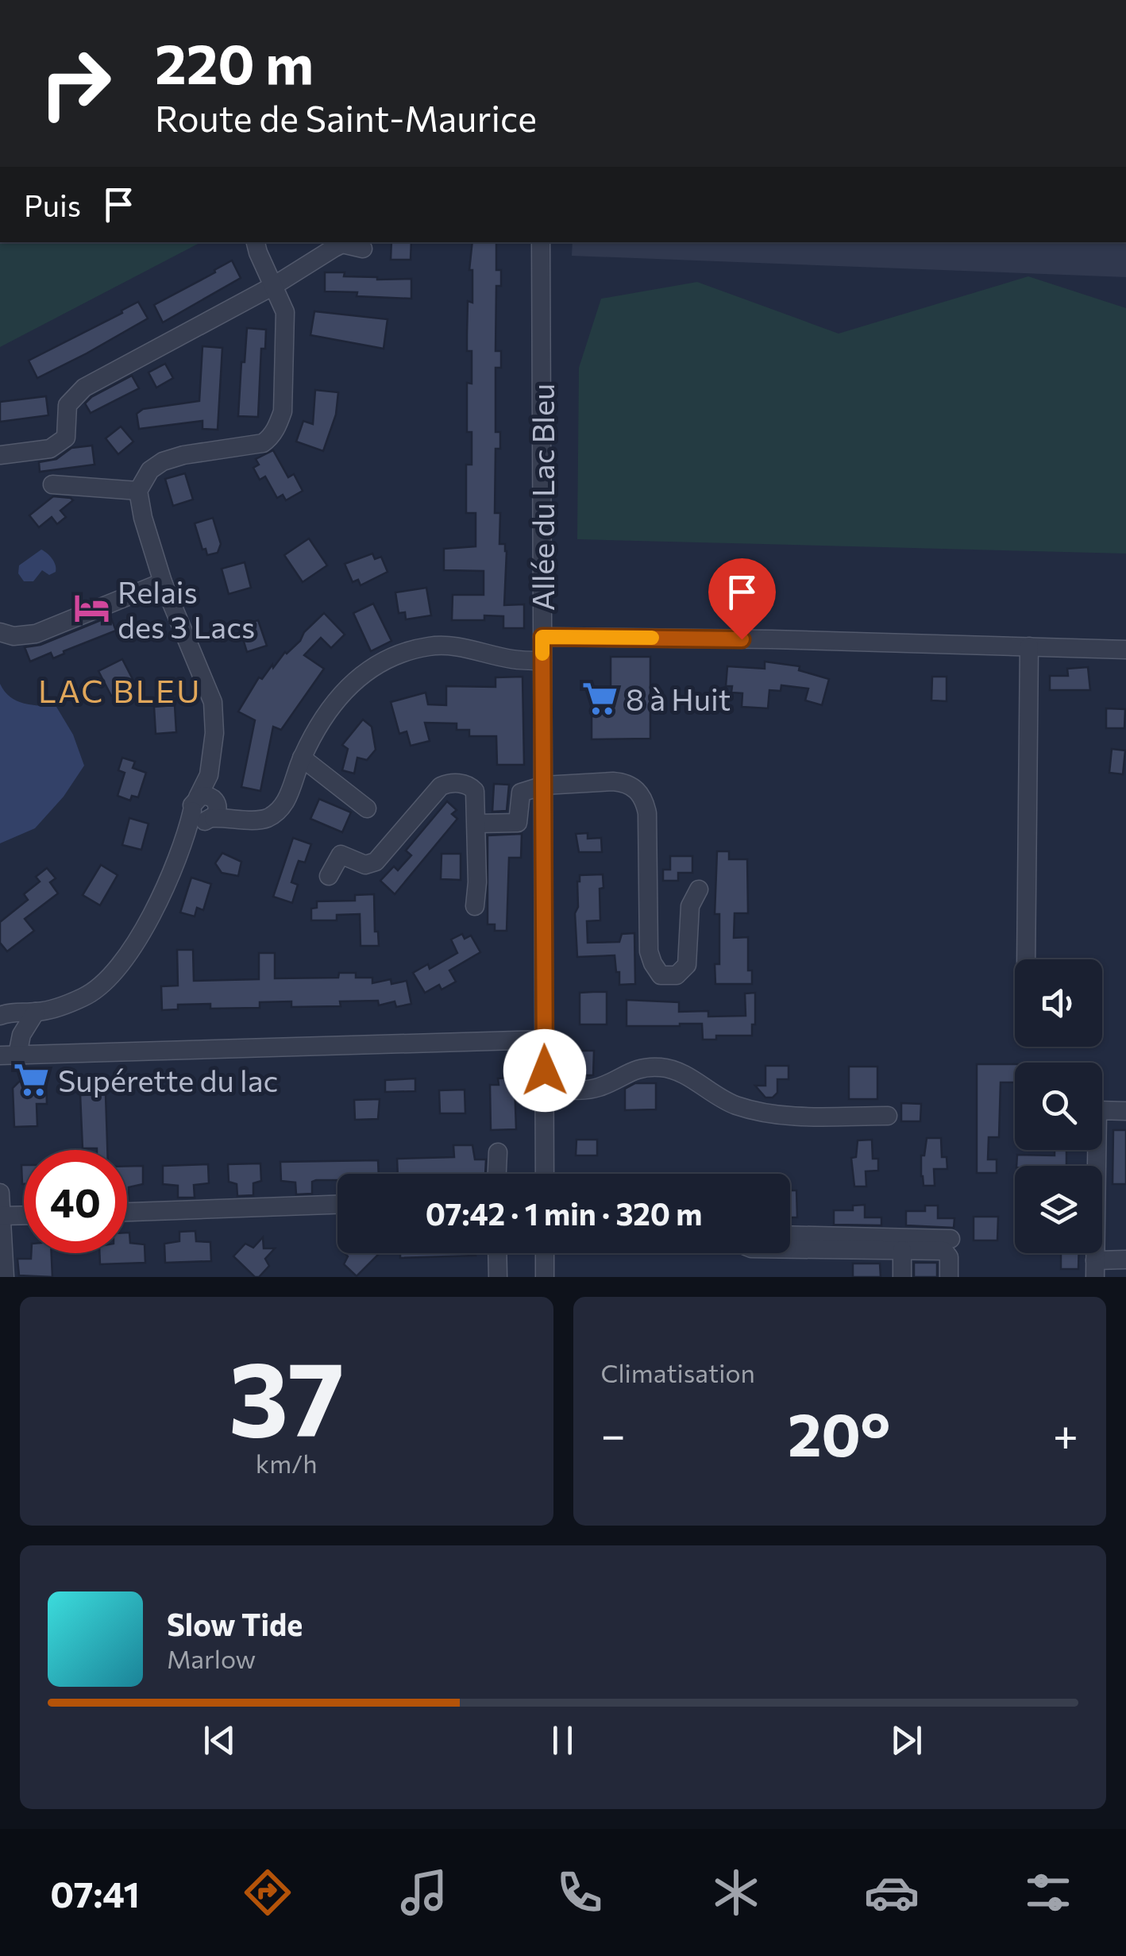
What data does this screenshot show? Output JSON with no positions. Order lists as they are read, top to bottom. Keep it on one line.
{"streets":{"street":["Allée du Lac Bleu"]},"districts":["LAC BLEU"],"places":{"hotel":["Relais des 3 Lacs"],"supermarket":["8 à Huit","Supérette du lac"]},"page":{"turn":["220 m","Route de Saint-Maurice"],"then":"Puis","limit":"40","trip":"07:42 · 1 min · 320 m","tile":[["37","km/h"],"Climatisation"],"heat":["−","20°","+"],"song":["Slow Tide","Marlow"],"tabs":"07:41"}}
